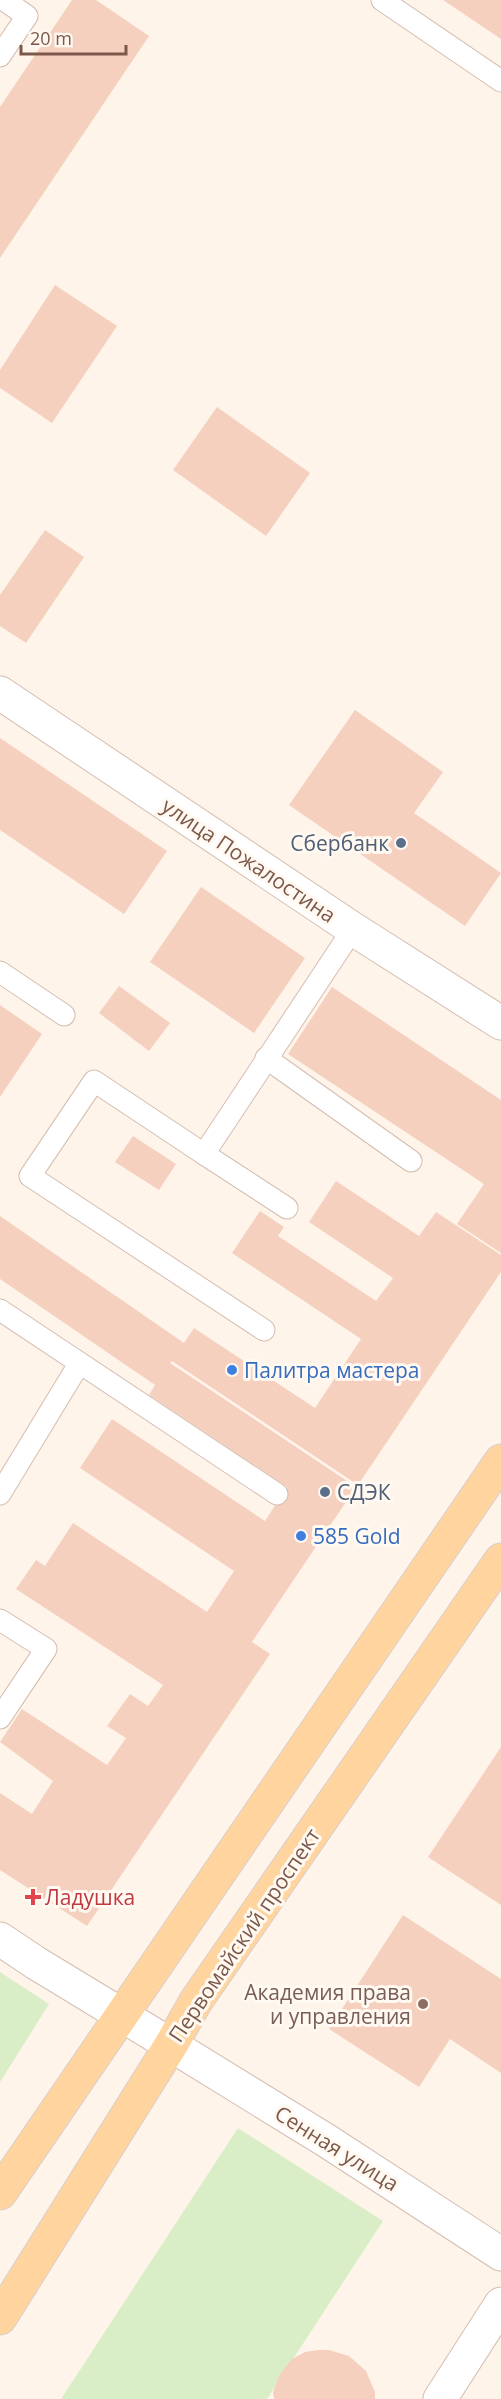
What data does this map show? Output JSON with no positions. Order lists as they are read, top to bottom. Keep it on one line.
{"streets":{"main road":["Первомайский проспект"],"street":["улица Пожалостина","Сенная улица"]},"crossings":[["Первомайский проспект","Сенная улица"]],"places":{"other":["Сбербанк","Палитра мастера","СДЭК","585 Gold","Академия права и управления"],"health":["Ладушка"]},"scale_bar":"20 m"}
